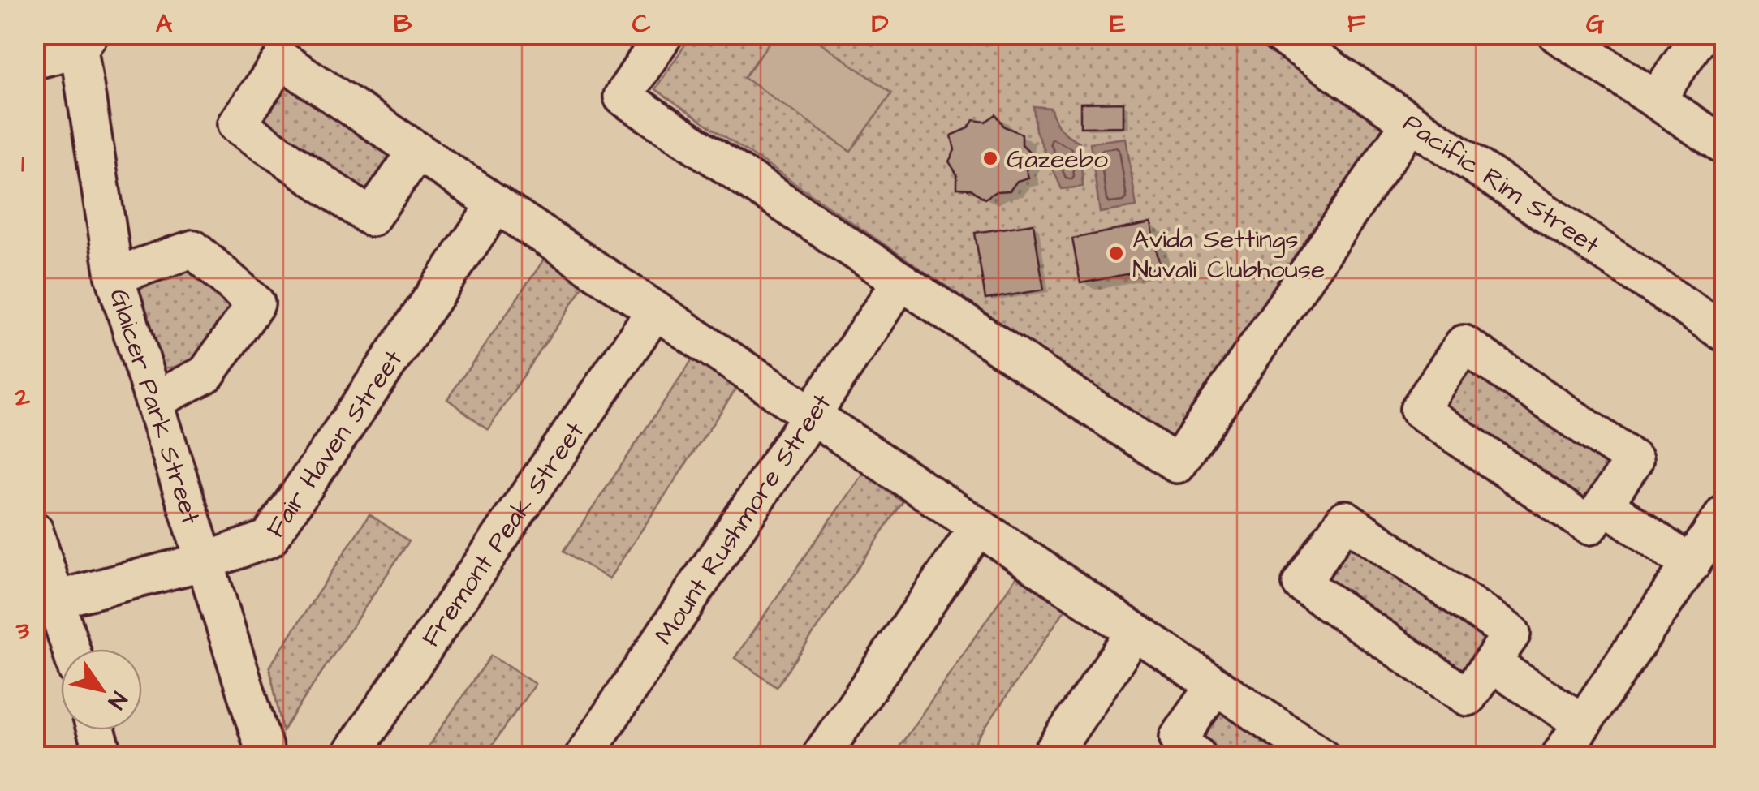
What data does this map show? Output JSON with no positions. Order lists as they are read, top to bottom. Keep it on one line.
{"streets":{"street":["Pacific Rim Street","Glaicer Park Street","Fair Haven Street","Mount Rushmore Street","Fremont Peak Street"]},"crossings":[["Glaicer Park Street","Fair Haven Street"]],"places":["Gazeebo","Avida Settings Nuvali Clubhouse"],"north":"bottom right","grid":{"columns":["A","B","C","D","E","F","G"],"rows":["1","2","3"]}}
